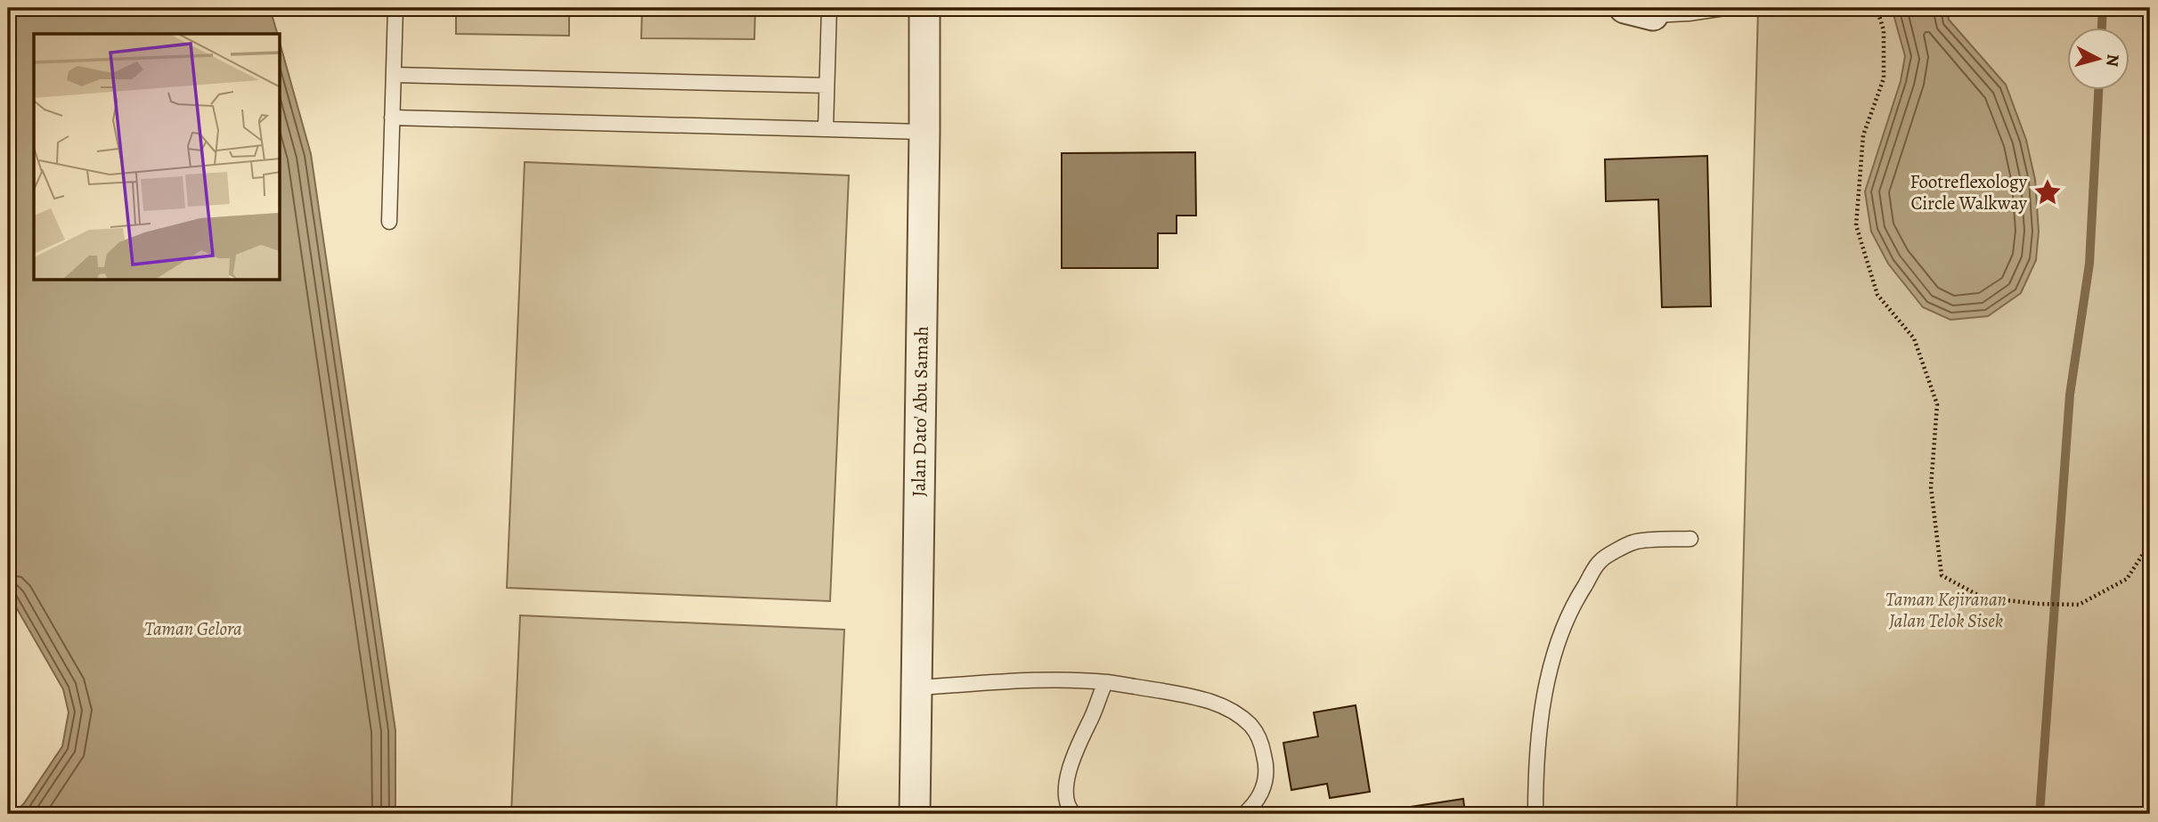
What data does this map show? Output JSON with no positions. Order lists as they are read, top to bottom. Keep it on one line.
{"streets":{"street":["Jalan Dato' Abu Samah"]},"parks":["Taman Kejiranan Jalan Telok Sisek","Taman Gelora"],"places":{"place":["Footreflexology Circle Walkway"]},"north":"right"}
